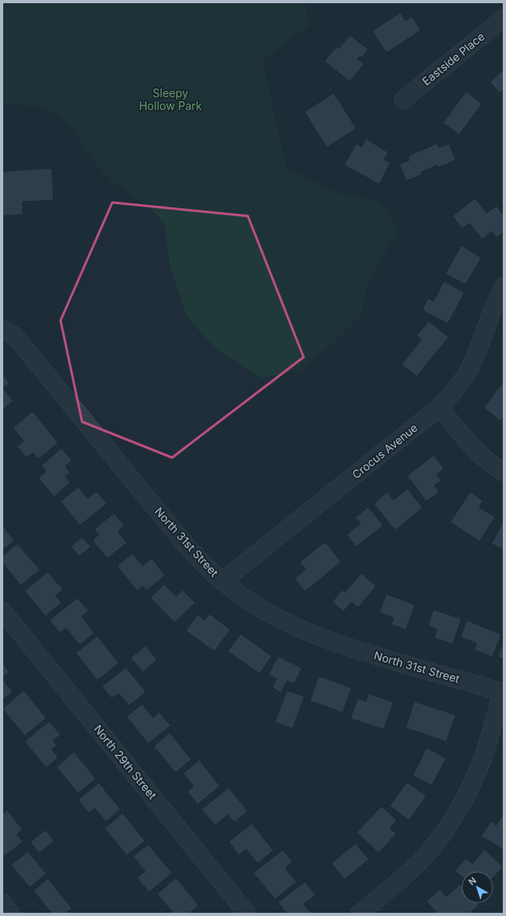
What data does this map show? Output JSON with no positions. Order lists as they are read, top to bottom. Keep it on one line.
{"streets":{"street":["Eastside Place","Crocus Avenue","North 31st Street","North 29th Street"]},"crossings":[["Crocus Avenue","North 31st Street"]],"parks":["Sleepy Hollow Park"],"north":"top left"}
